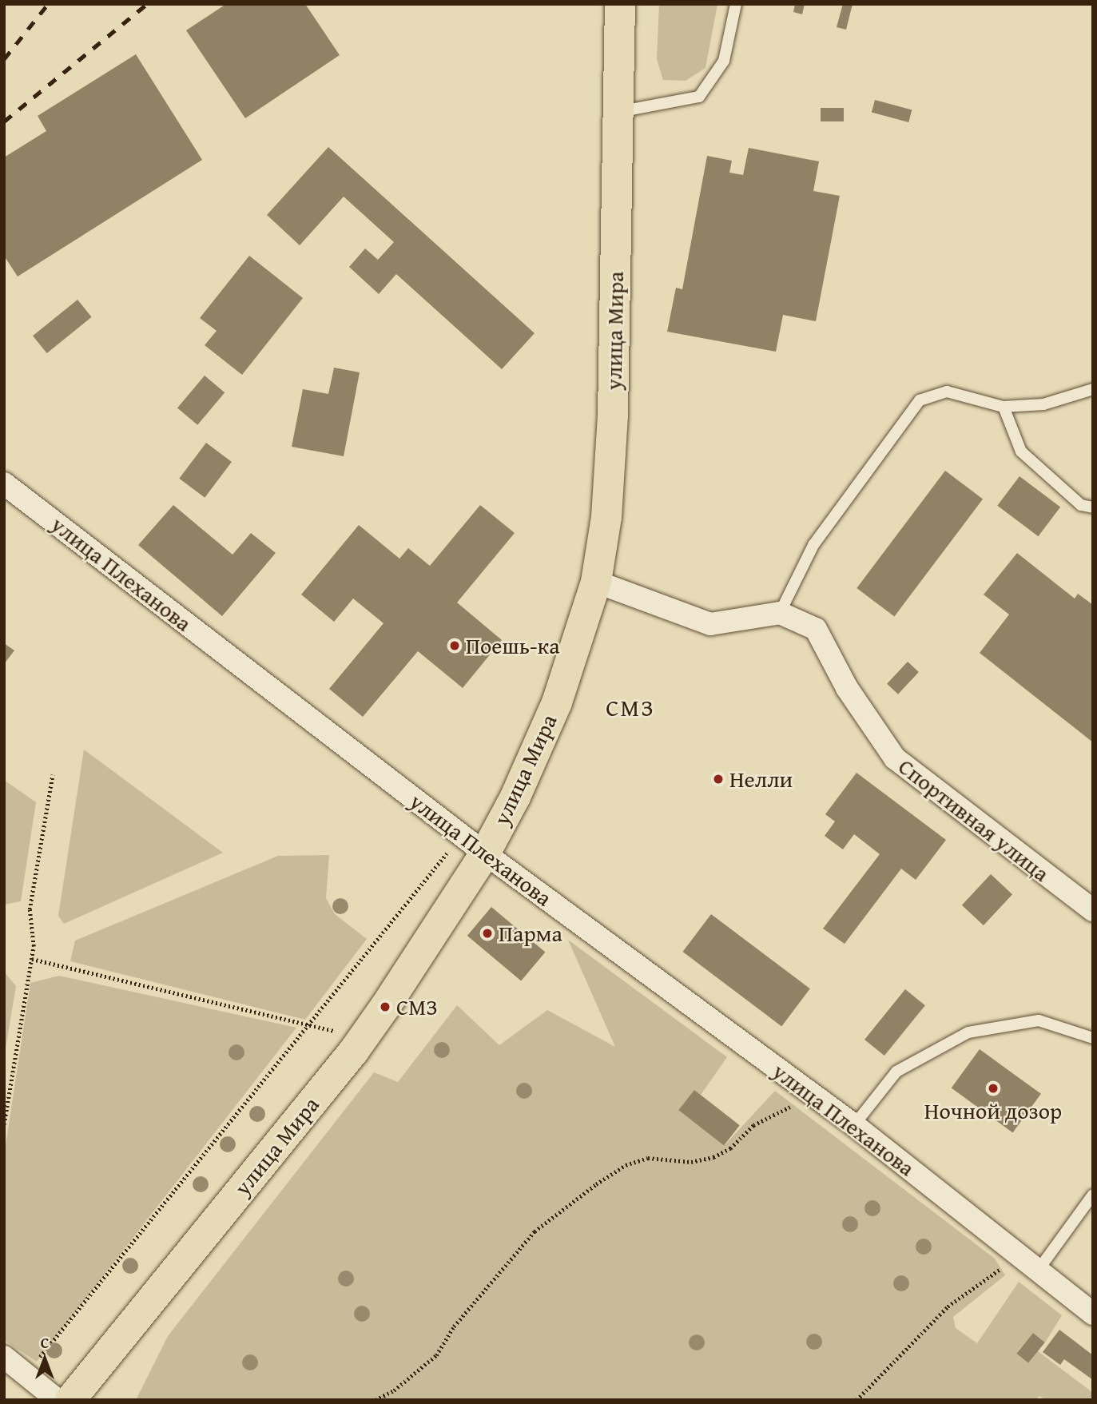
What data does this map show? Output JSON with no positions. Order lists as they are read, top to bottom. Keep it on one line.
{"streets":{"highway":["улица Мира"],"street":["улица Плеханова","Спортивная улица"]},"crossings":[["улица Мира","улица Плеханова"]],"districts":["СМЗ"],"places":["Поешь-ка","Нелли","Парма","СМЗ","Ночной дозор"],"north":"top"}
